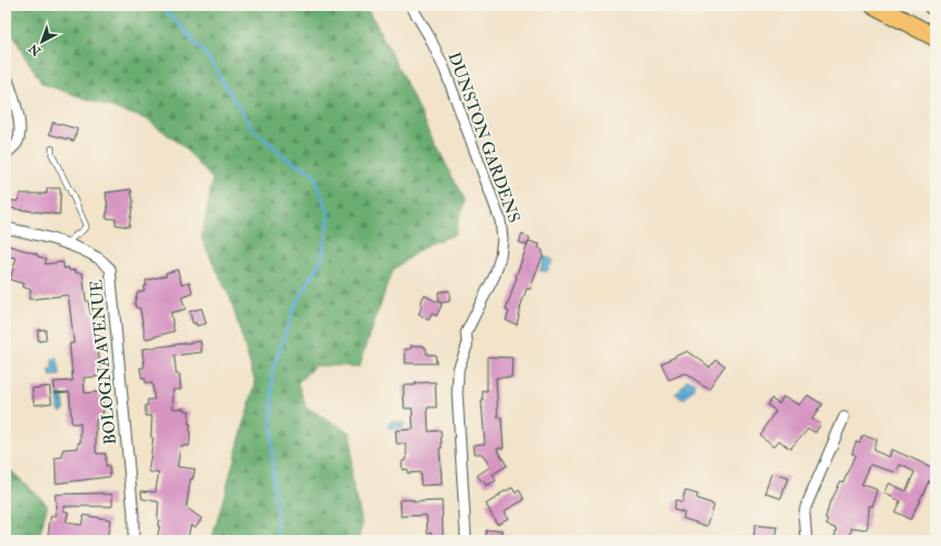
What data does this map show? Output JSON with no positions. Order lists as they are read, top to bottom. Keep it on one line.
{"streets":{"street":["DUNSTON GARDENS","BOLOGNA AVENUE"]},"north":"bottom left"}
